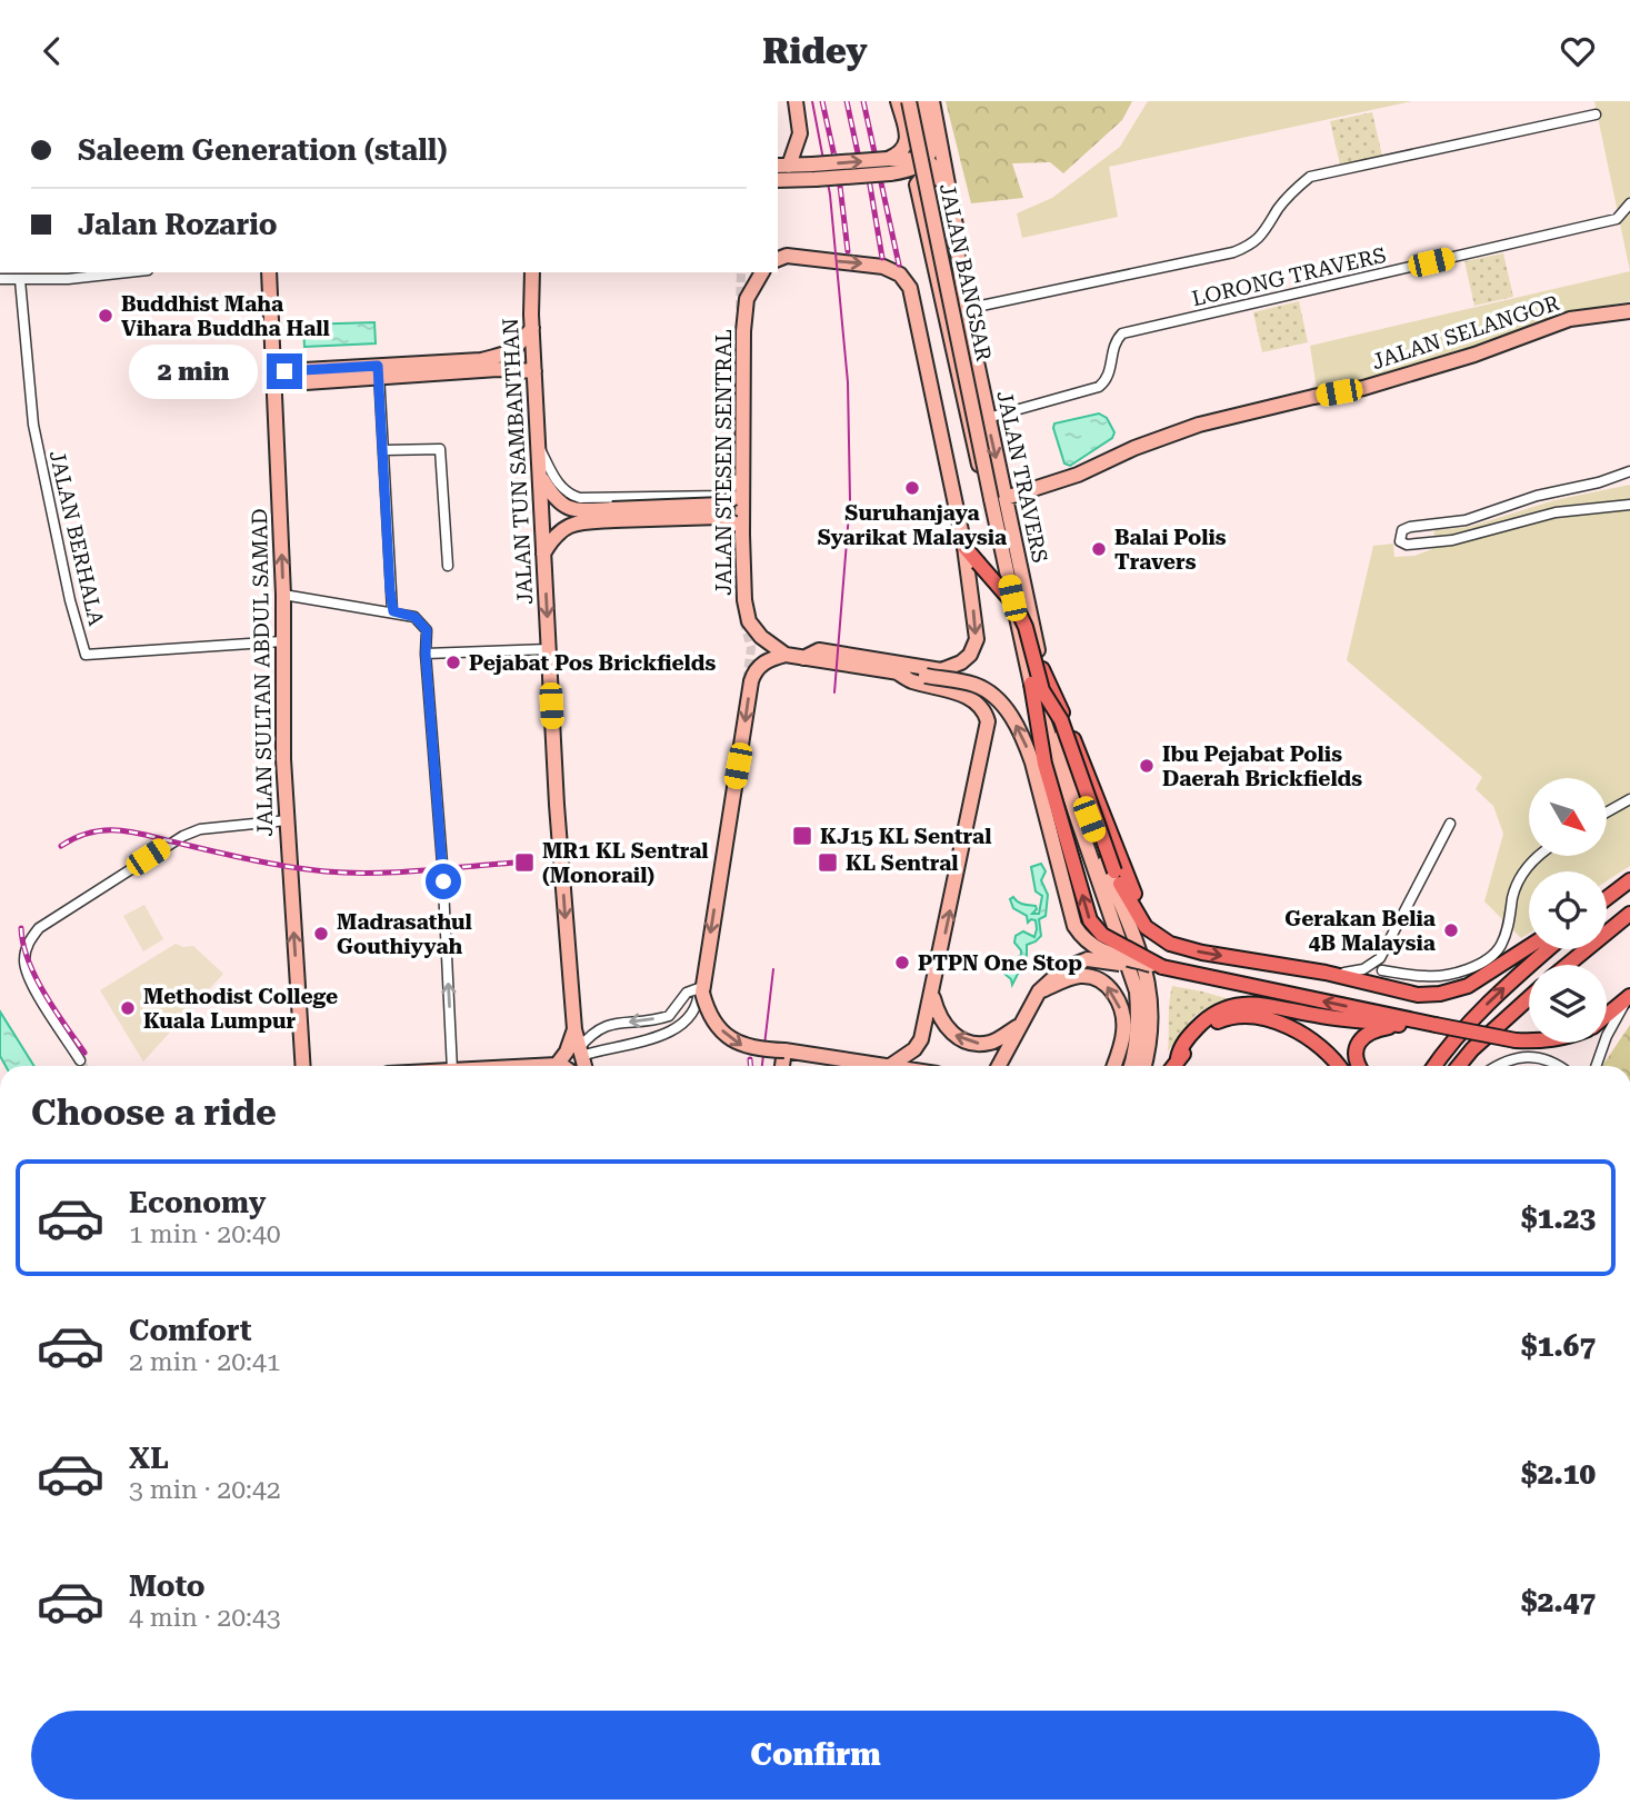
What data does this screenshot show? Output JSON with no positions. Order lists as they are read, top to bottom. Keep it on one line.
{"streets":{"main road":["JALAN BANGSAR","JALAN SELANGOR","JALAN TUN SAMBANTHAN","JALAN STESEN SENTRAL","JALAN TRAVERS","JALAN SULTAN ABDUL SAMAD"],"street":["LORONG TRAVERS","JALAN BERHALA"]},"crossings":[["JALAN BANGSAR","JALAN TRAVERS"],["LORONG TRAVERS","JALAN TRAVERS"],["JALAN SELANGOR","JALAN TRAVERS"],["JALAN BERHALA","JALAN SULTAN ABDUL SAMAD"]],"one_way":["JALAN TUN SAMBANTHAN","JALAN SULTAN ABDUL SAMAD"],"places":{"other":["Buddhist Maha Vihara Buddha Hall","Suruhanjaya Syarikat Malaysia","Balai Polis Travers","Pejabat Pos Brickfields","Ibu Pejabat Polis Daerah Brickfields","Gerakan Belia 4B Malaysia","Madrasathul Gouthiyyah","PTPN One Stop","Methodist College Kuala Lumpur"],"transit":["KJ15 KL Sentral","MR1 KL Sentral (Monorail)","KL Sentral"]},"north":"bottom right","page":{"header":"Ridey","banner":["Saleem Generation (stall)","Jalan Rozario"],"bubble":"2 min","heading":"Choose a ride","list":[{"name":"Economy","note":"1 min · 20:40","value":"$1.23"},{"name":"Comfort","note":"2 min · 20:41","value":"$1.67"},{"name":"XL","note":"3 min · 20:42","value":"$2.10"},{"name":"Moto","note":"4 min · 20:43","value":"$2.47"}],"buttons":"Confirm"}}
